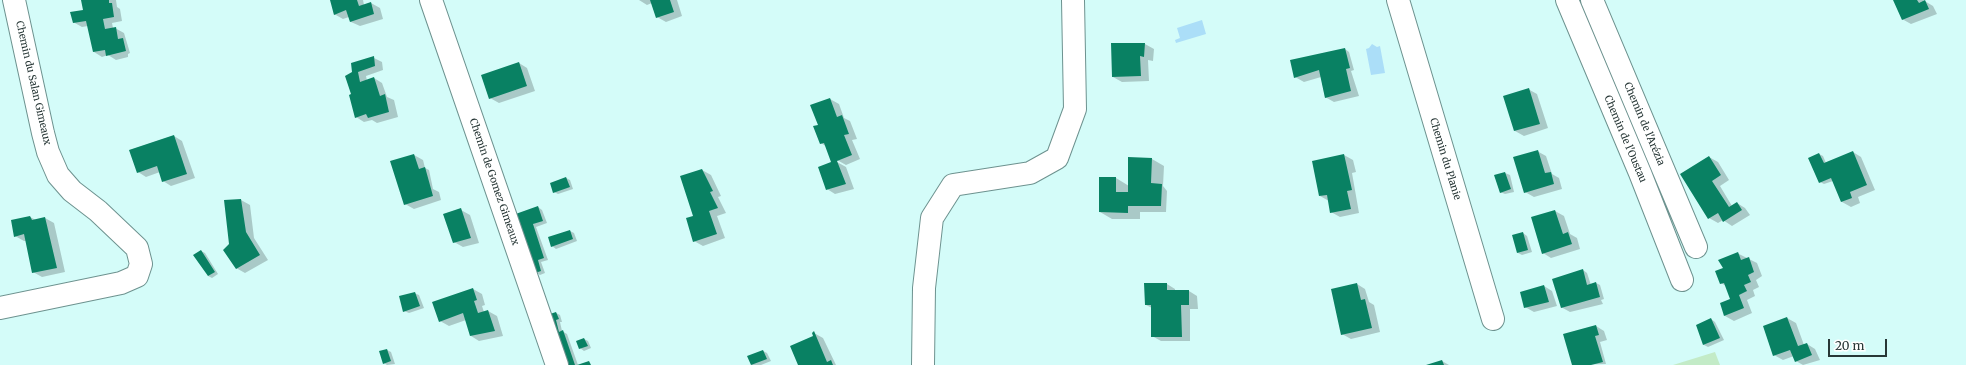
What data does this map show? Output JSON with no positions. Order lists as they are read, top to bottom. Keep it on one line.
{"streets":{"street":["Chemin du Salan Gimeaux","Chemin de l'Arézia","Chemin de l'Oustau","Chemin du Planie","Chemin de Gomez Gimeaux"]},"scale_bar":"20 m"}
